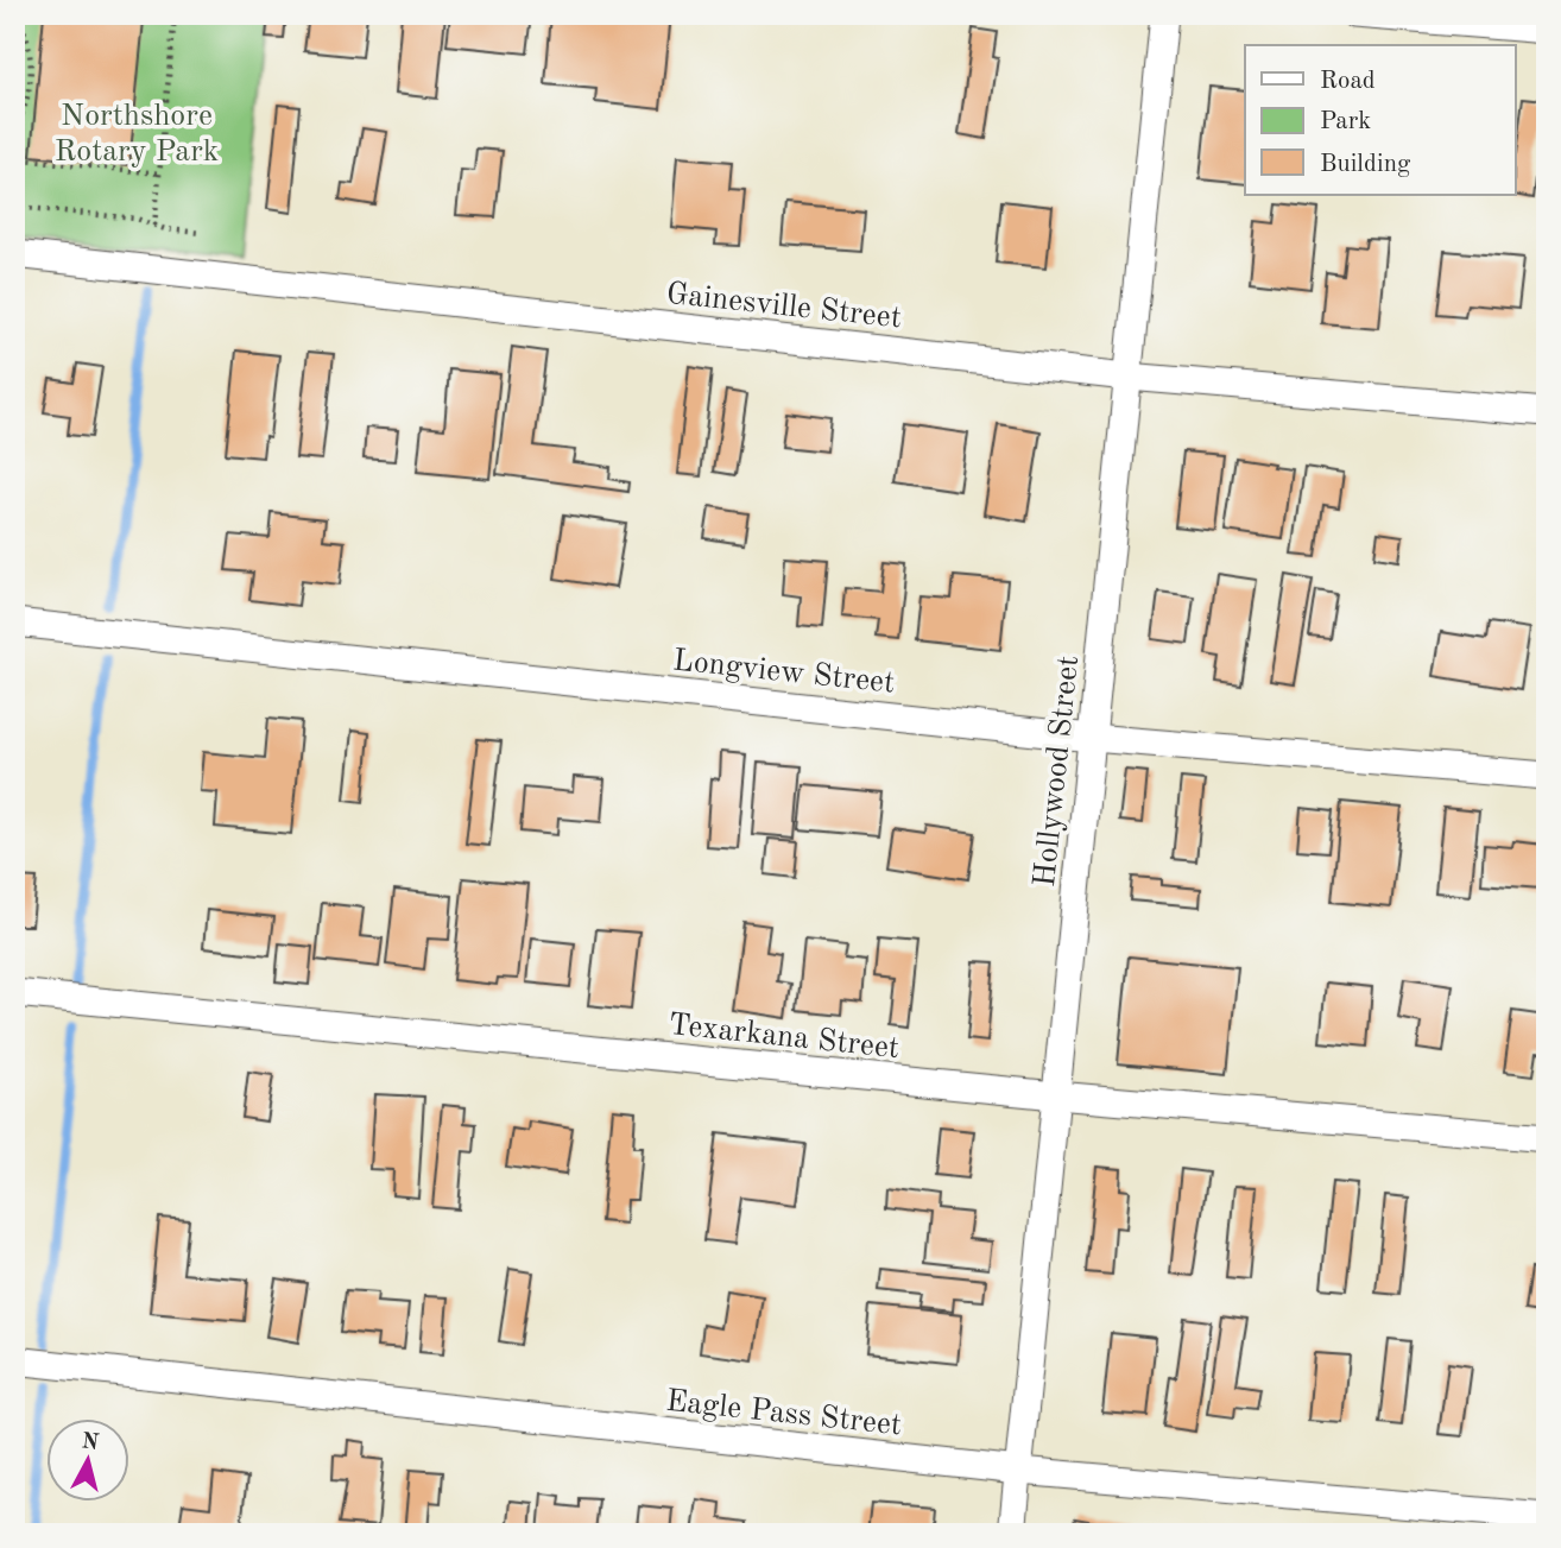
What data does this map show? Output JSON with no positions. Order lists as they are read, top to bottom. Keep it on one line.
{"streets":{"street":["Gainesville Street","Longview Street","Hollywood Street","Texarkana Street","Eagle Pass Street"]},"crossings":[["Gainesville Street","Hollywood Street"],["Longview Street","Hollywood Street"],["Hollywood Street","Texarkana Street"],["Hollywood Street","Eagle Pass Street"]],"parks":["Northshore Rotary Park"],"legend":["Road","Park","Building"],"north":"top"}
